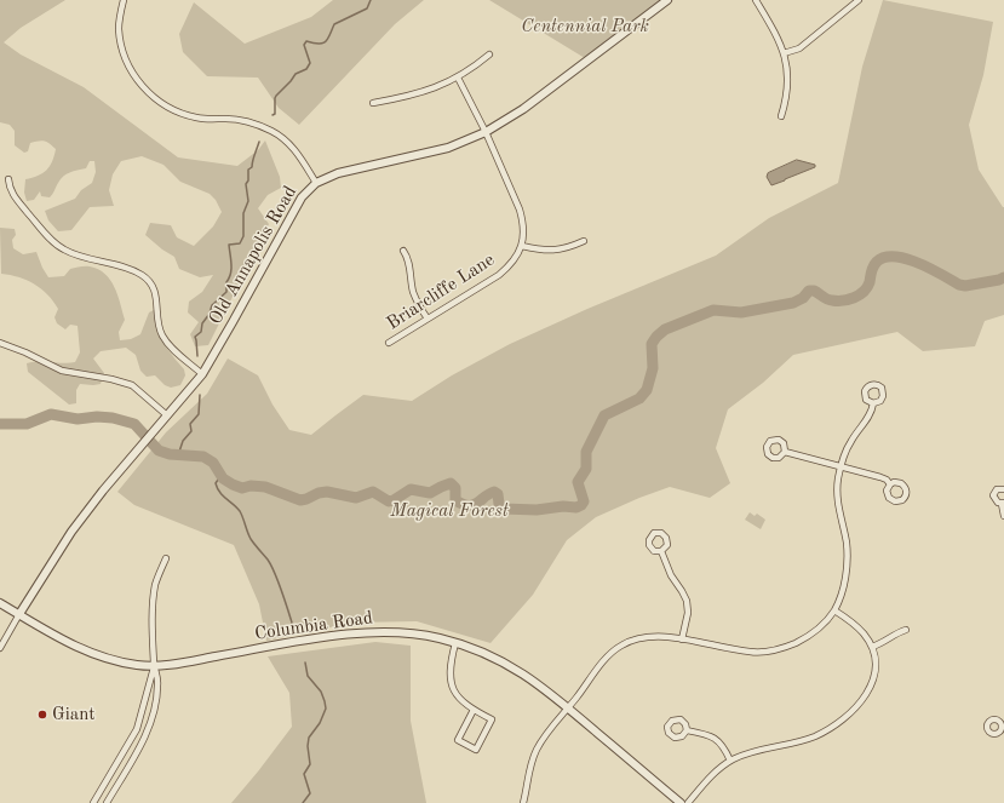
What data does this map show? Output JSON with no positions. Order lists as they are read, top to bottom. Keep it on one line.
{"streets":{"street":["Old Annapolis Road","Briarcliffe Lane","Columbia Road"]},"crossings":[["Old Annapolis Road","Briarcliffe Lane"],["Old Annapolis Road","Columbia Road"]],"parks":["Centennial Park","Magical Forest"],"places":["Giant"]}
